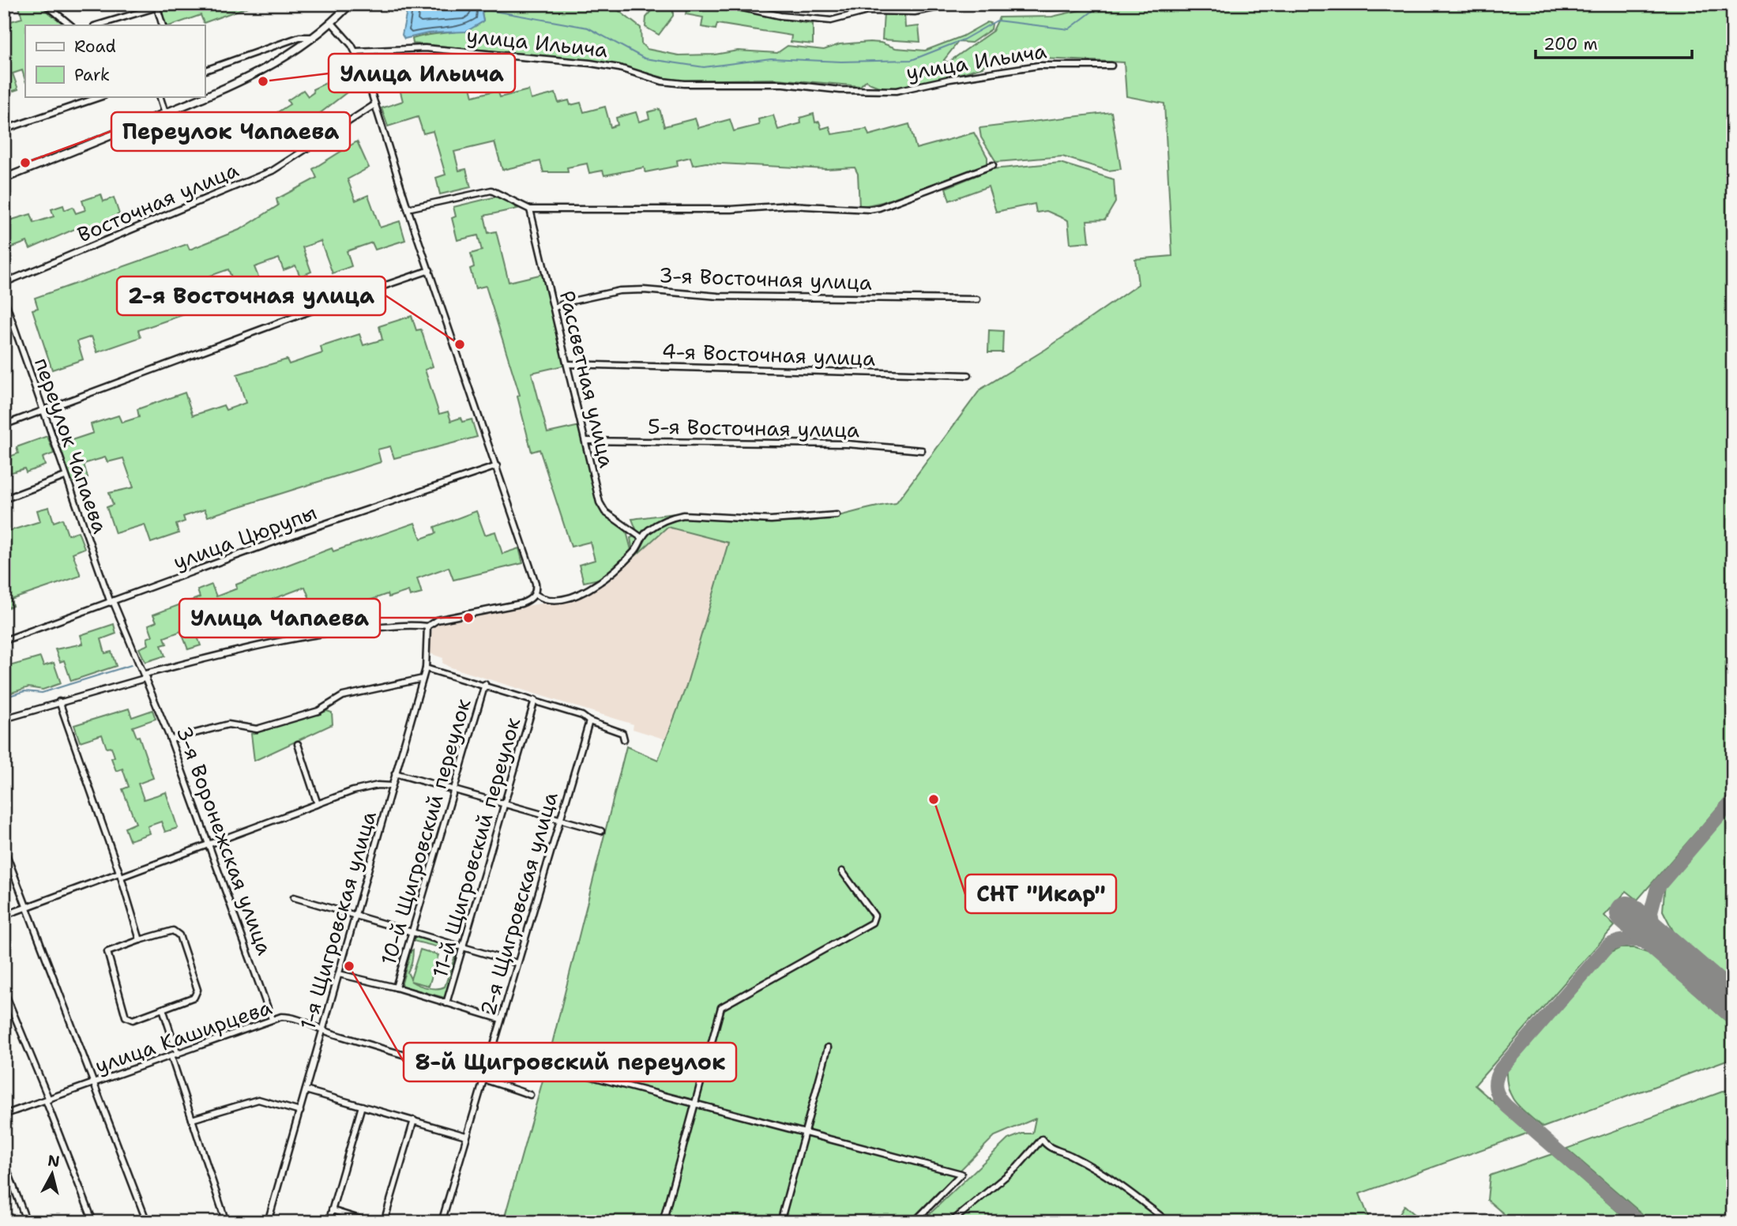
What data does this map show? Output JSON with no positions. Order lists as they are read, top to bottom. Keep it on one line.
{"streets":{"street":["улица Ильича","Восточная улица","3-я Восточная улица","4-я Восточная улица","Рассветная улица","5-я Восточная улица","переулок Чапаева","улица Цюрупы","10-й Щигровский переулок","3-я Воронежская улица","11-й Щигровский переулок","2-я Щигровская улица","1-я Щигровская улица","улица Каширцева"]},"crossings":[["3-я Восточная улица","Рассветная улица"],["4-я Восточная улица","Рассветная улица"],["Рассветная улица","5-я Восточная улица"],["переулок Чапаева","улица Цюрупы"],["переулок Чапаева","3-я Воронежская улица"],["3-я Воронежская улица","улица Каширцева"],["2-я Щигровская улица","улица Каширцева"],["1-я Щигровская улица","улица Каширцева"]],"places":["Улица Ильича","Переулок Чапаева","2-я Восточная улица","Улица Чапаева","СНТ \"Икар\"","8-й Щигровский переулок"],"legend":["Road","Park"],"scale_bar":"200 m","north":"top"}
